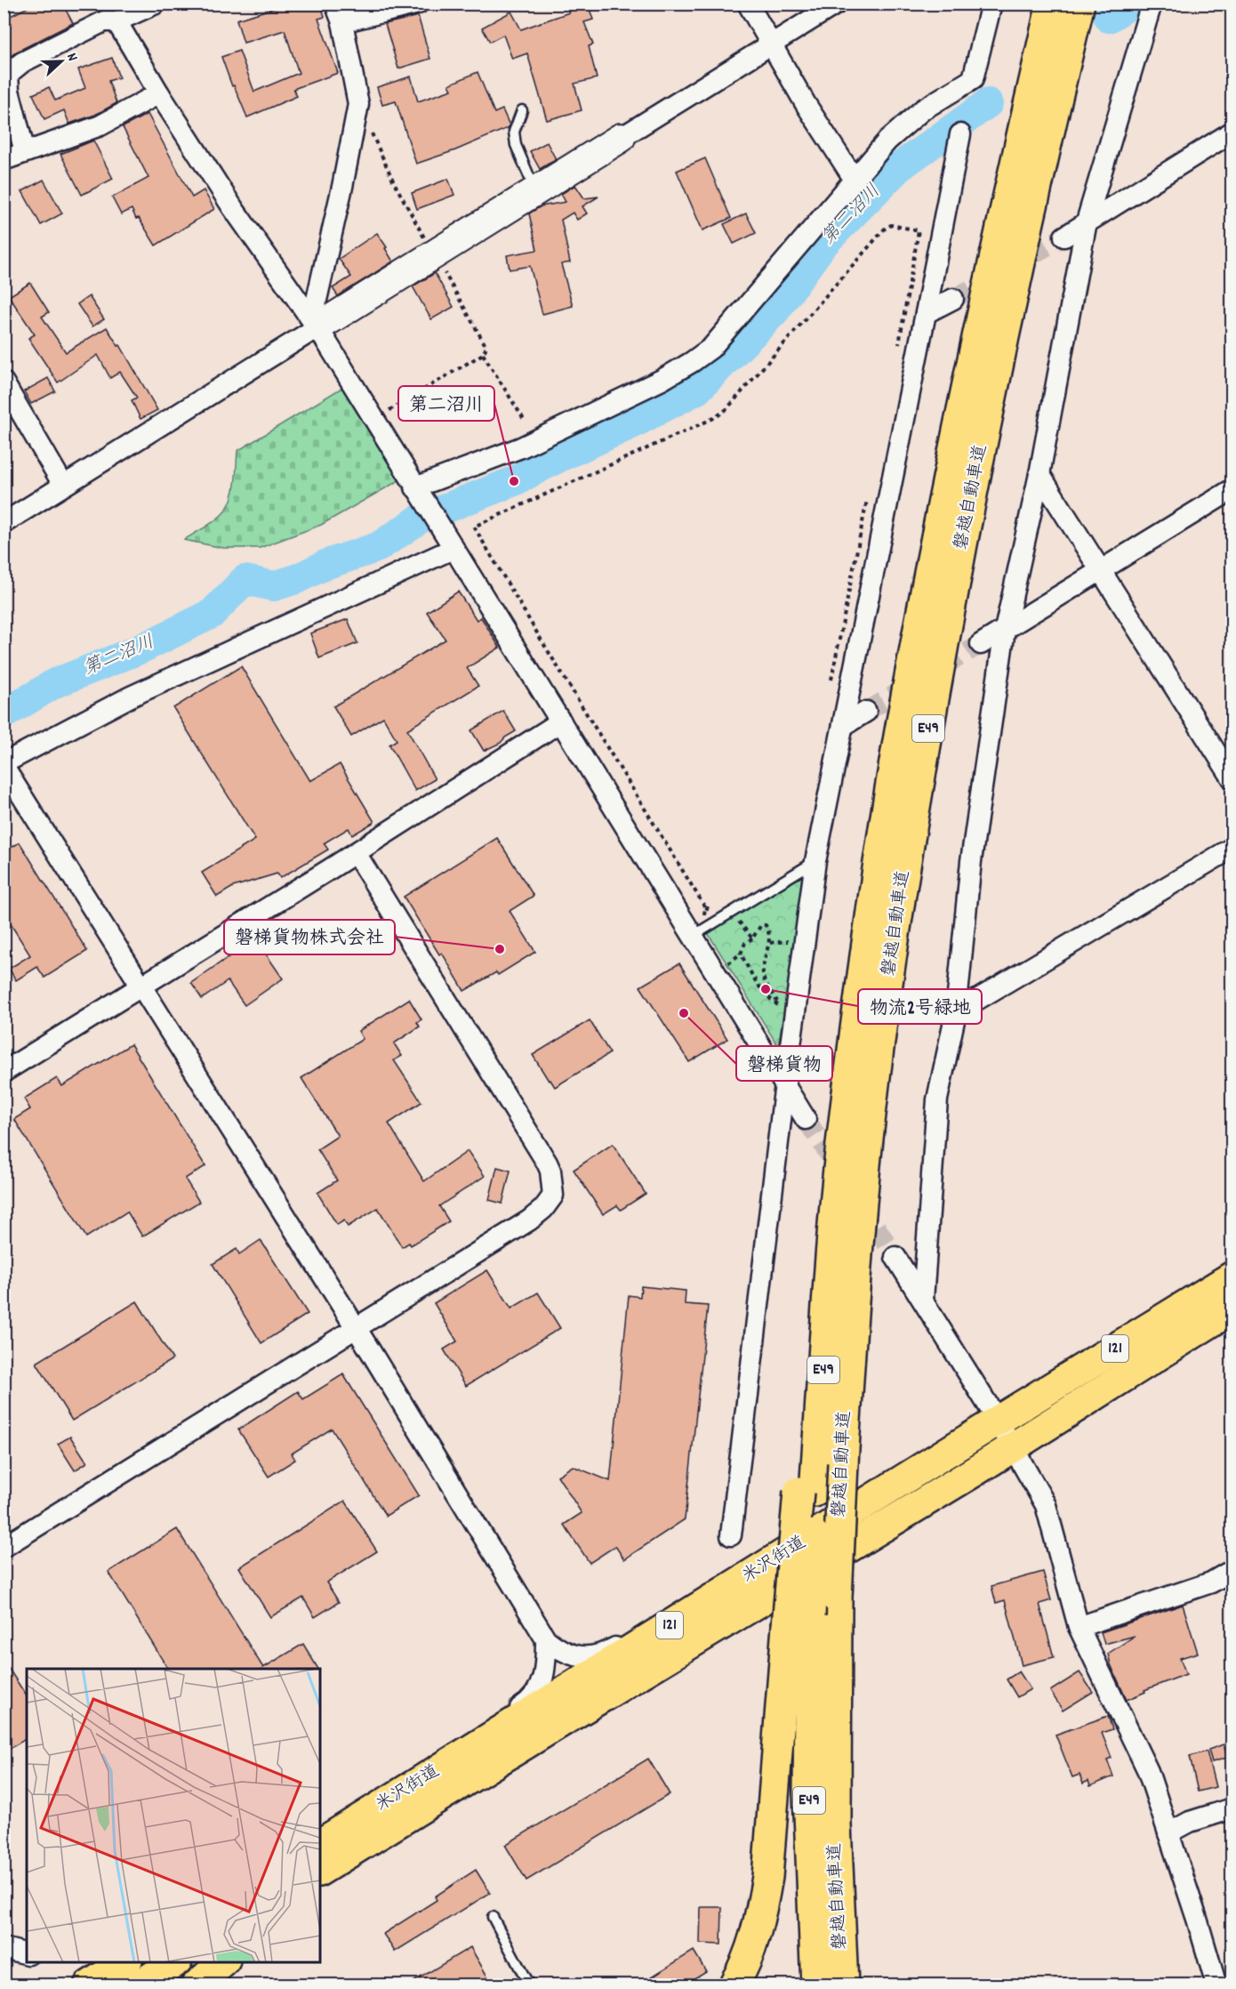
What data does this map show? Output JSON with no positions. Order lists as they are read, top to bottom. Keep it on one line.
{"streets":{"highway":["磐越自動車道","E49","121","米沢街道"]},"water":["第二沼川"],"places":["第二沼川","磐梯貨物株式会社","物流2号緑地","磐梯貨物"],"north":"right"}
